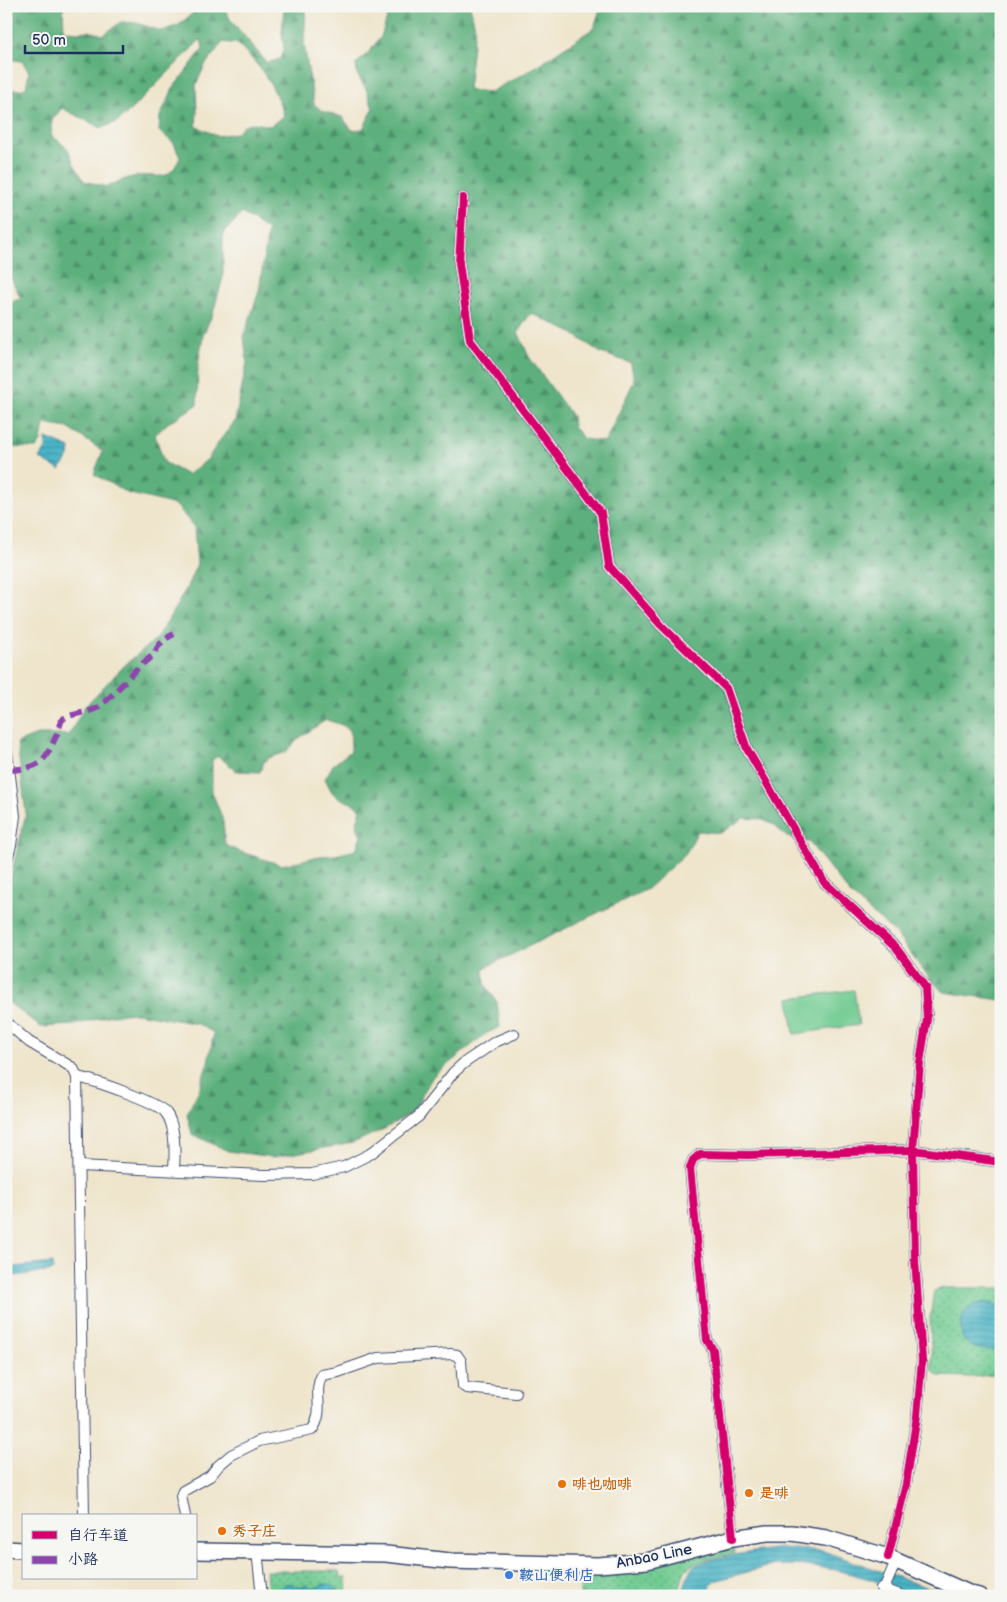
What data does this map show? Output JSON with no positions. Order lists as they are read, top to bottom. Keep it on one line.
{"streets":{"main road":["Anbao Line"]},"places":["啡也咖啡","是啡","秀子庄","鞍山便利店"],"legend":["自行车道","小路"],"scale_bar":"50 m"}
